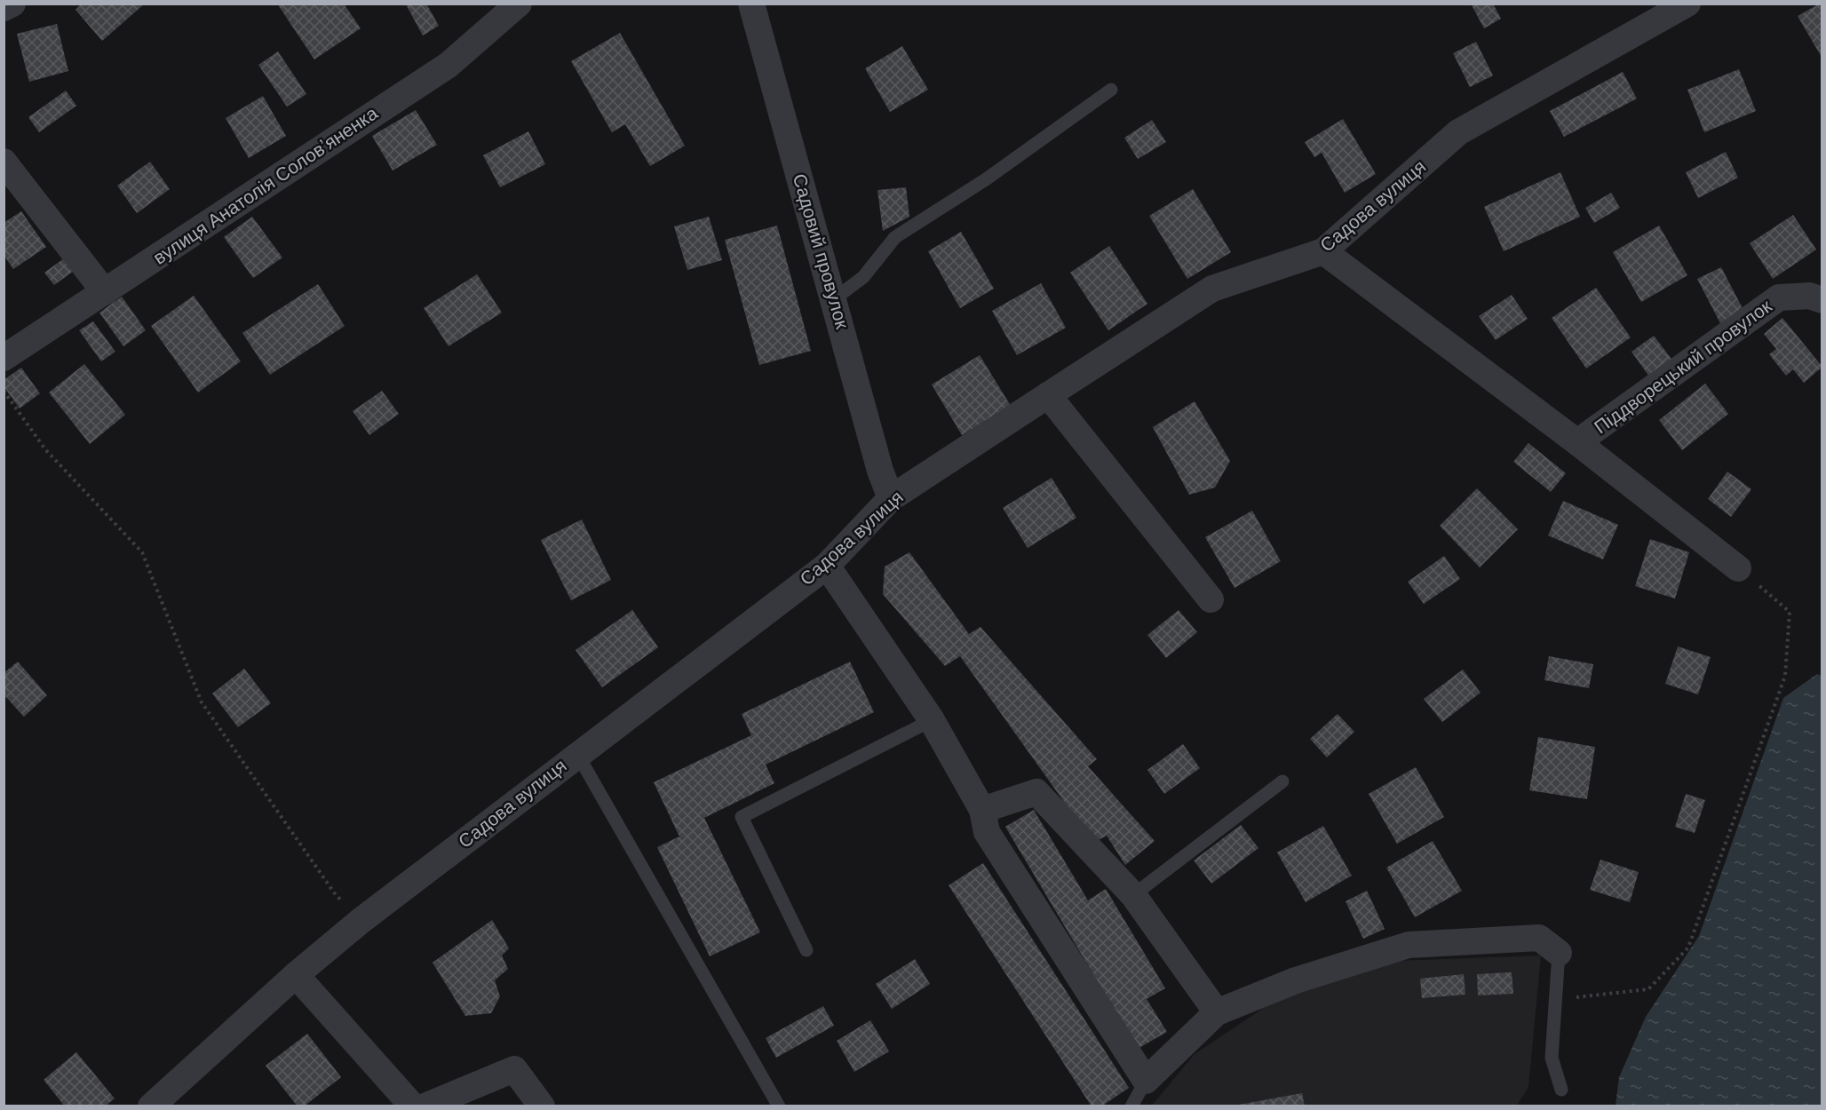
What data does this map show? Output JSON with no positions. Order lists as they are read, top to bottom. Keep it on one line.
{"streets":{"street":["вулиця Анатолія Соловʼяненка","Садова вулиця","Садовий провулок","Піддворецький провулок"]},"crossings":[["Садова вулиця","Садовий провулок"]]}
